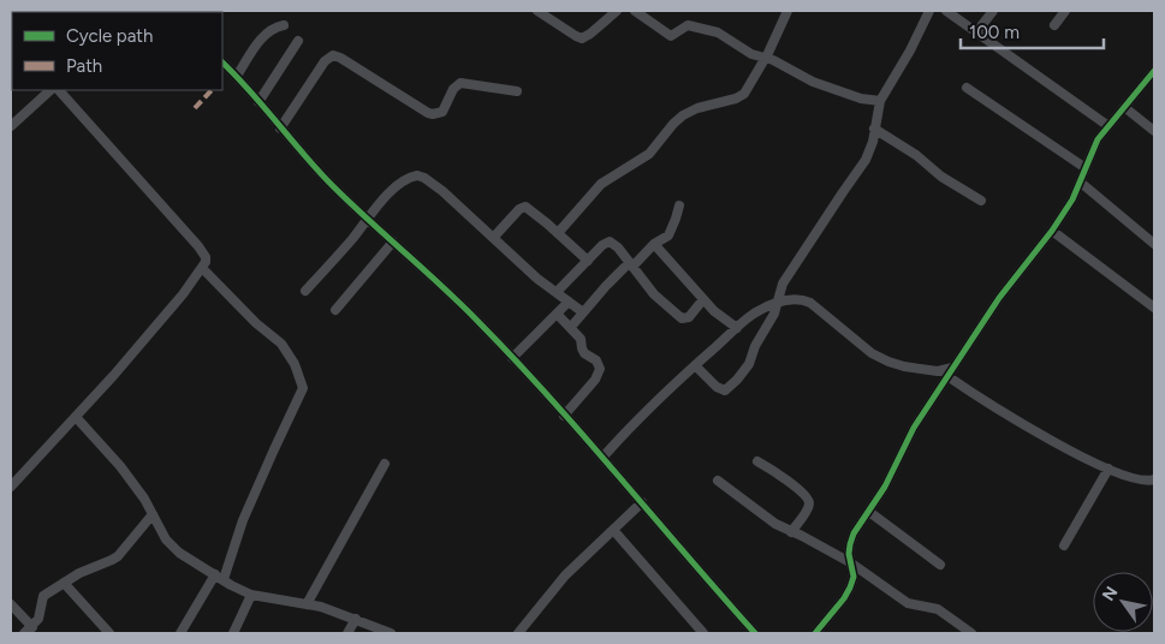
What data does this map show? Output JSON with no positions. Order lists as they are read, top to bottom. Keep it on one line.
{"legend":["Cycle path","Path"],"scale_bar":"100 m","north":"top left"}
